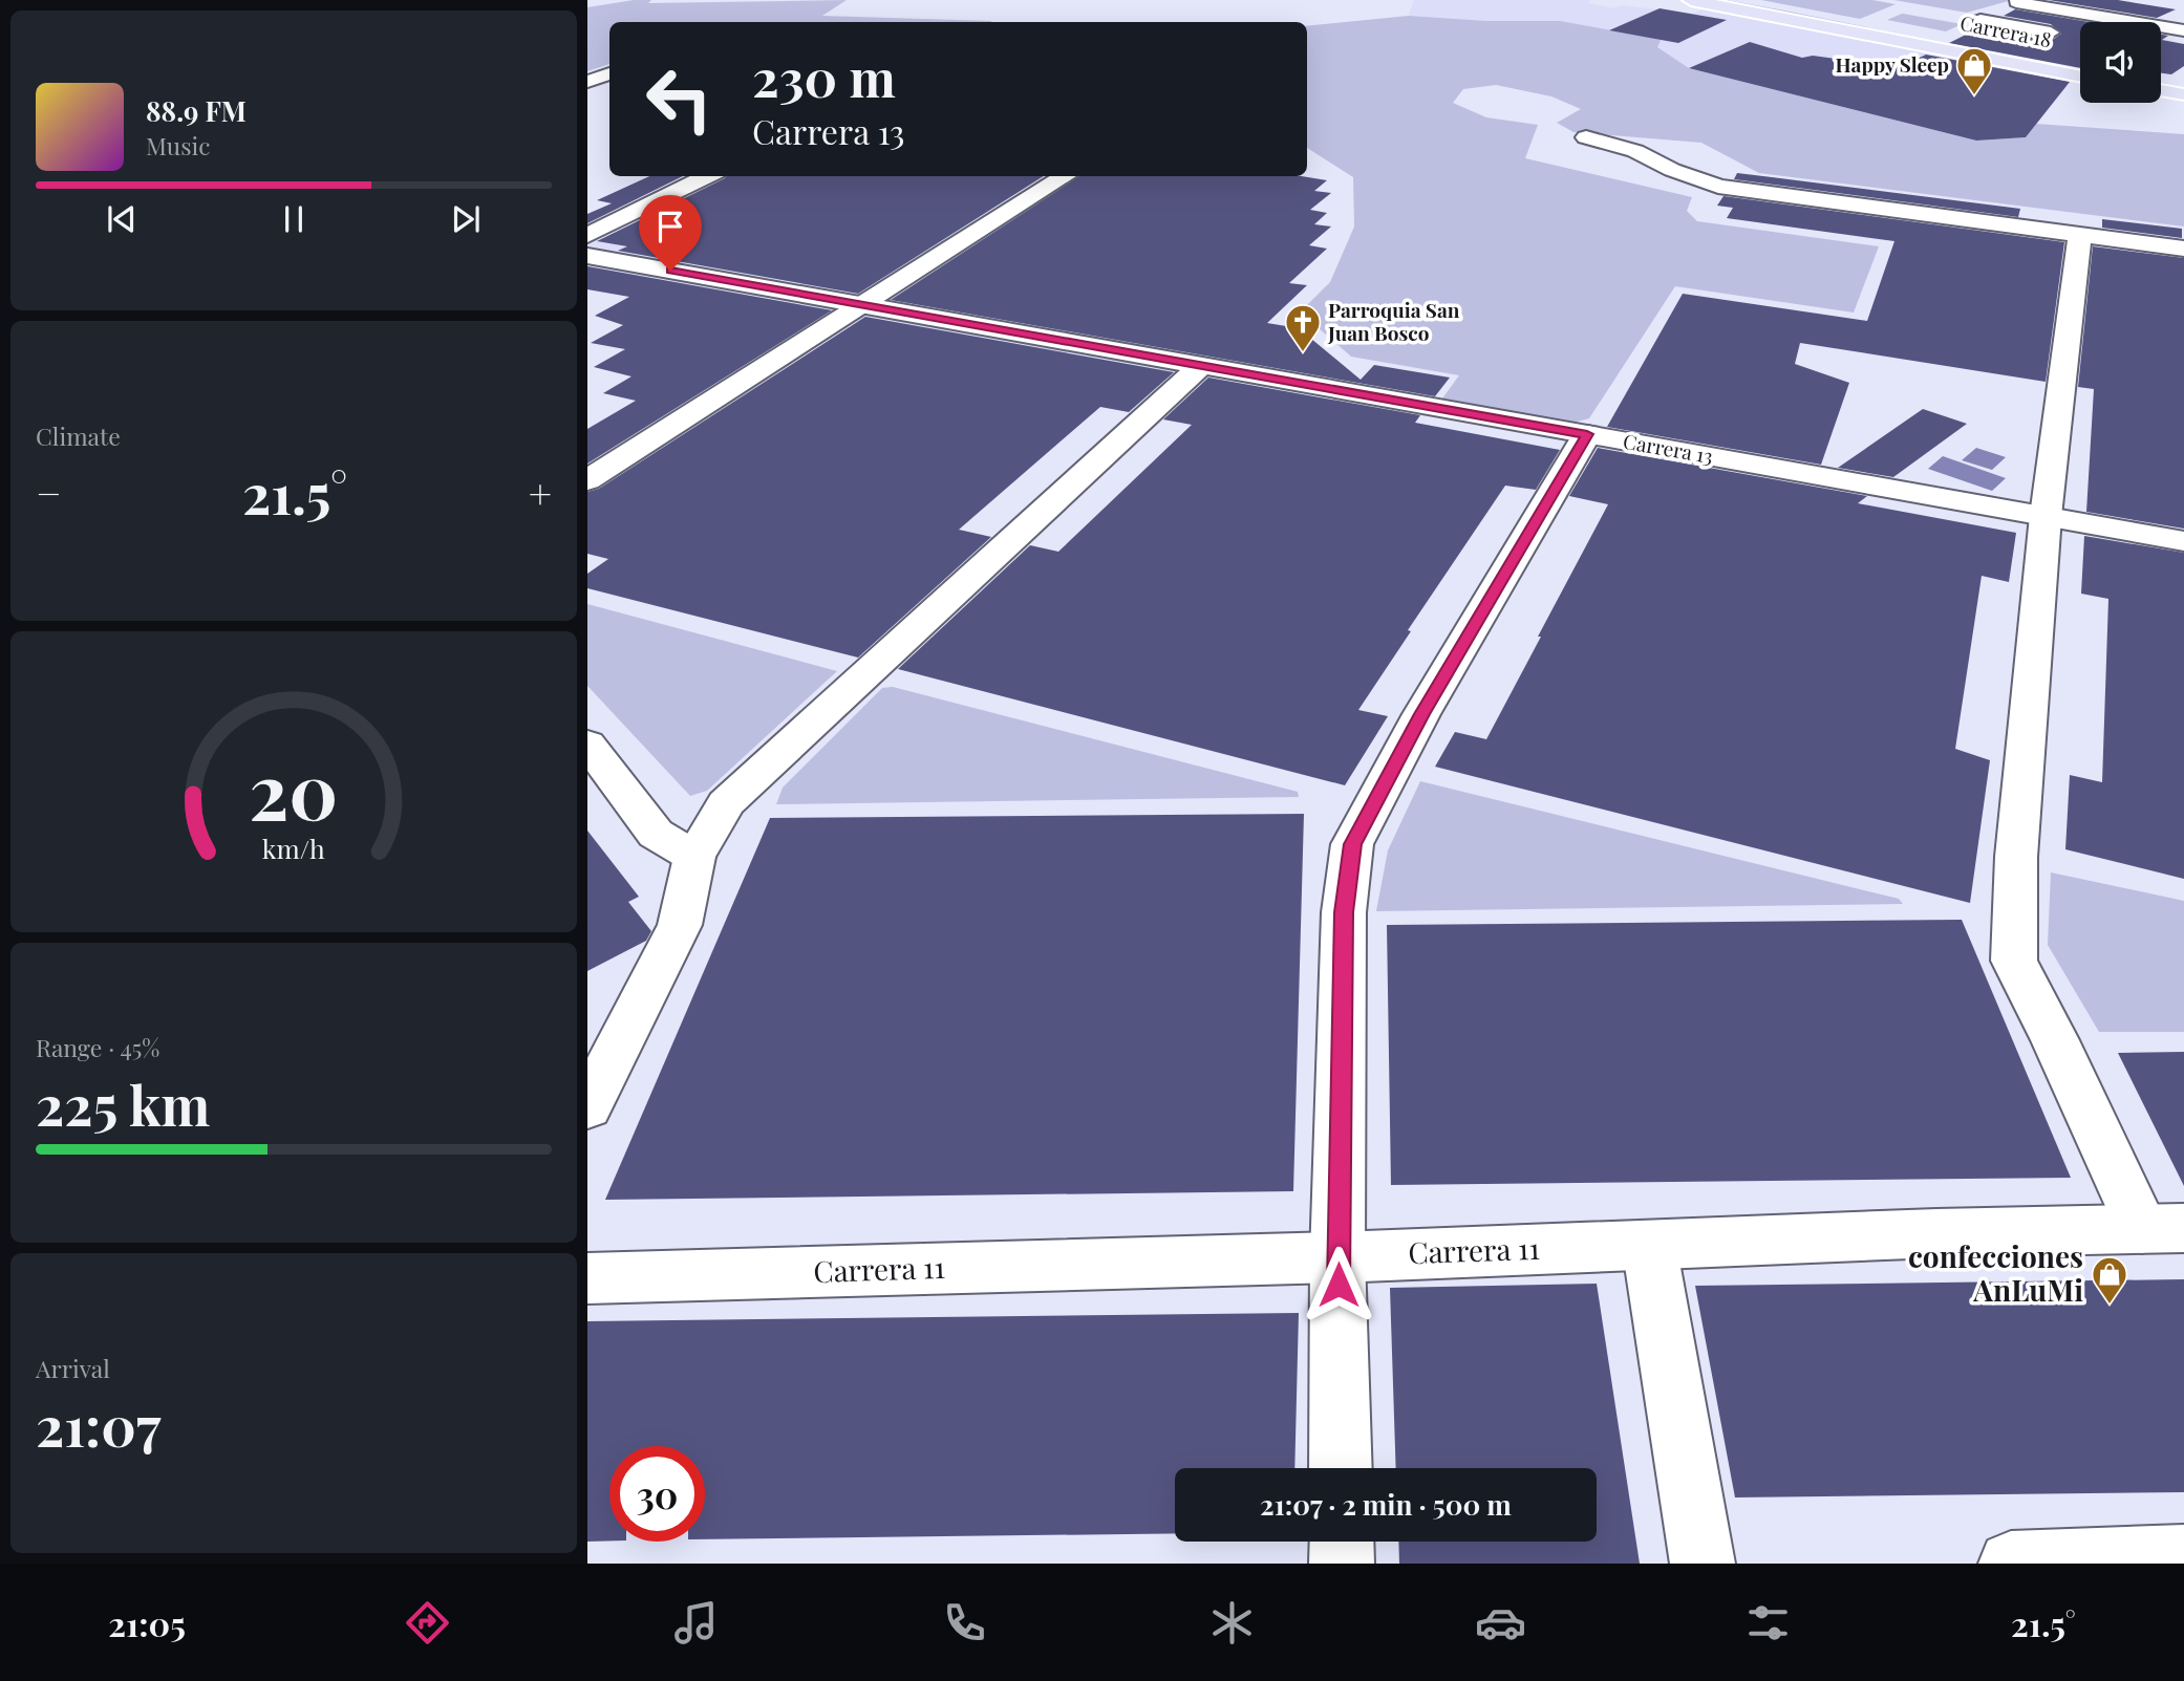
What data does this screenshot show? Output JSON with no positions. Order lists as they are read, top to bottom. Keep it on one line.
{"streets":{"main road":["Carrera 18"],"street":["Carrera 13","Carrera 11"]},"places":{"shop":["Happy Sleep","confecciones AnLuMi"],"church":["Parroquia San Juan Bosco"]},"page":{"turn":["230 m","Carrera 13"],"song":["88.9 FM","Music"],"tile":["Climate",["Range · 45%","225 km"],["Arrival","21:07"]],"heat":["−","21.5°","+"],"limit":"30","trip":"21:07 · 2 min · 500 m","tabs":["21:05","21.5°"],"gauge":["20","km/h"]}}
